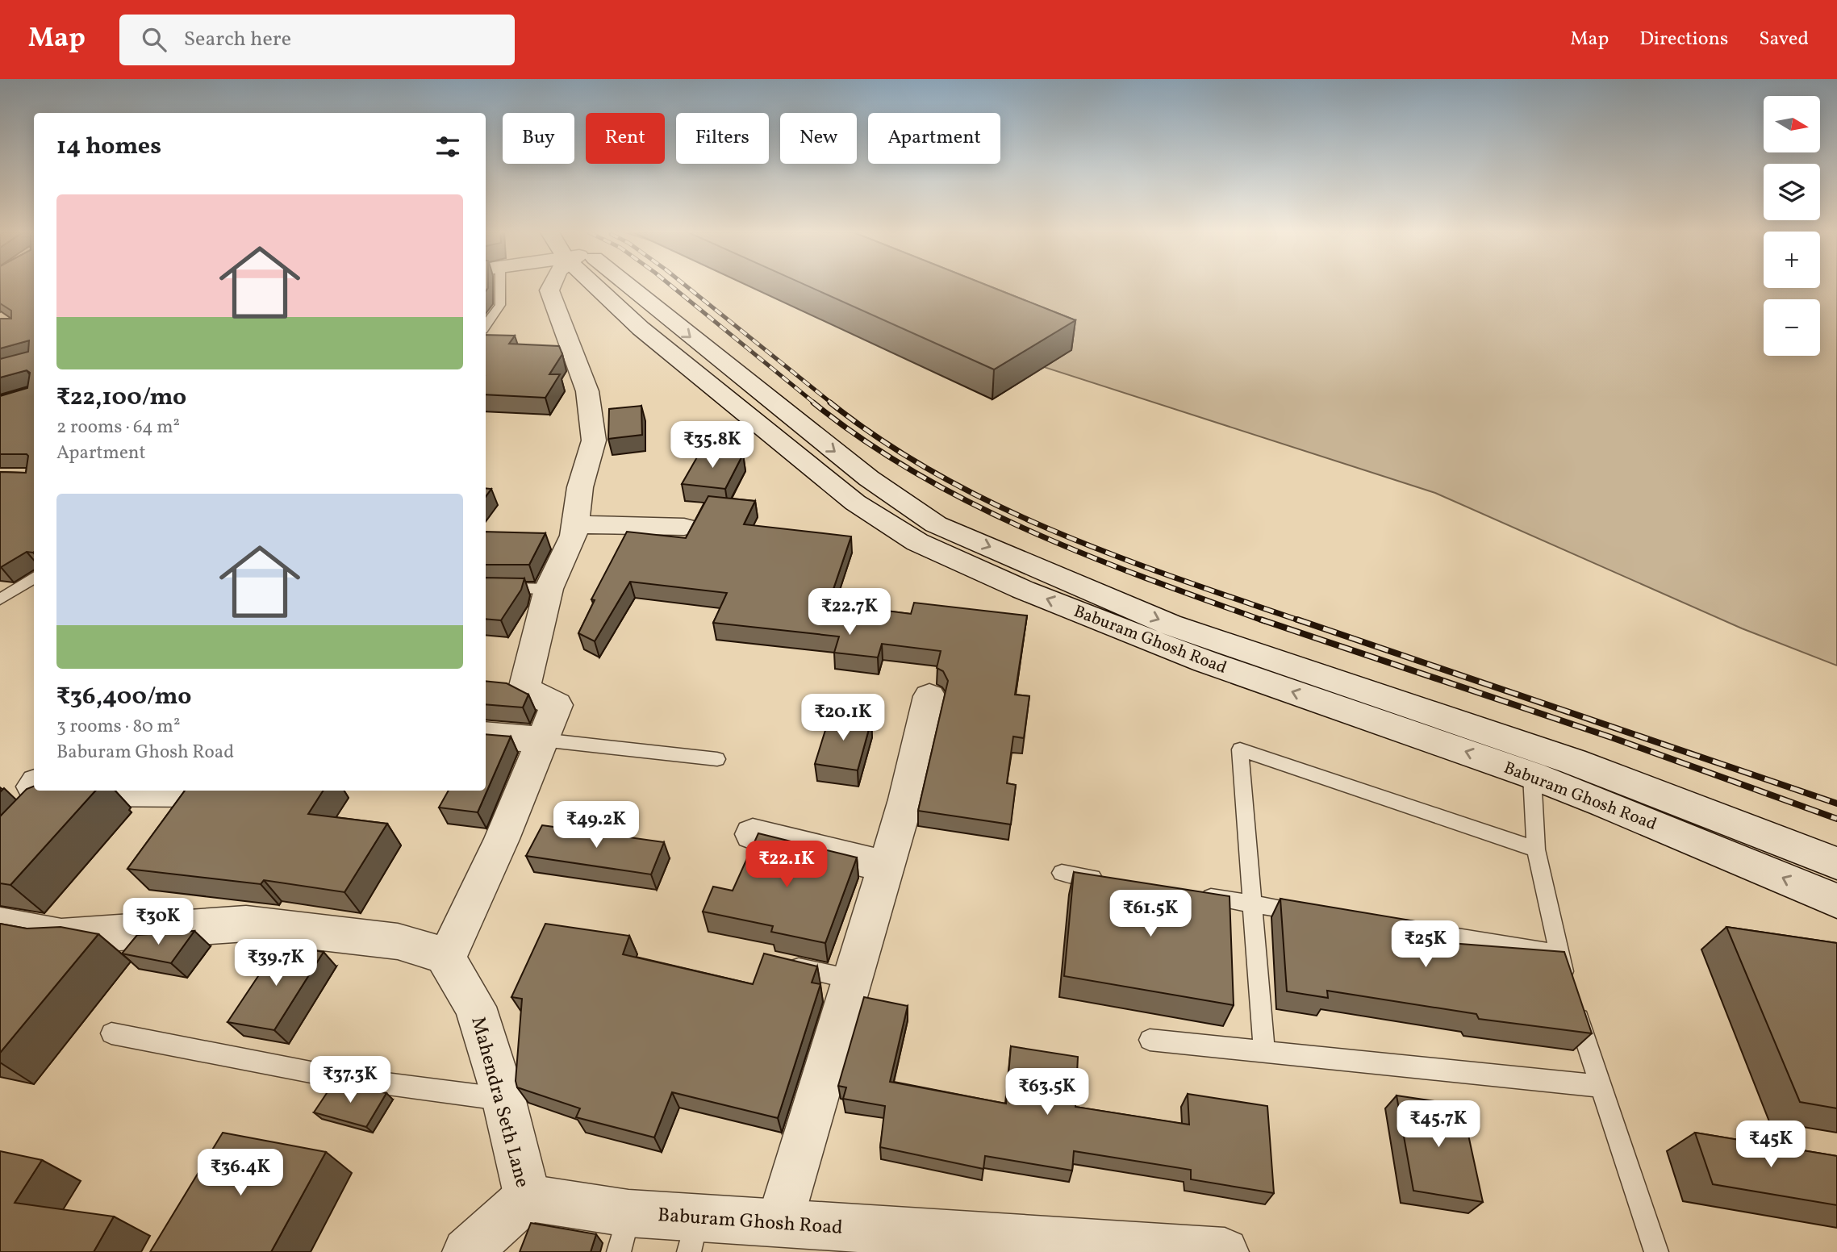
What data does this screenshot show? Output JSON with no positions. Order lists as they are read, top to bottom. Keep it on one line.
{"streets":{"main road":["Baburam Ghosh Road","Mahendra Seth Lane"]},"crossings":[["Baburam Ghosh Road","Mahendra Seth Lane"]],"north":"right","page":{"header":"Map","search":"Search here","nav":["Map","Directions","Saved"],"map_buttons":["+","−"],"chip":["Buy","Rent","Filters","New","Apartment"],"heading":"14 homes","list":[{"name":"₹22,100/mo","note":"2 rooms · 64 m² · Apartment"},{"name":"₹36,400/mo","note":"3 rooms · 80 m² · Baburam Ghosh Road"}],"price":["₹35.8K","₹22.7K","₹20.1K","₹49.2K","₹22.1K","₹61.5K","₹30K","₹25K","₹39.7K","₹37.3K","₹63.5K","₹45.7K","₹45K","₹36.4K"]}}
